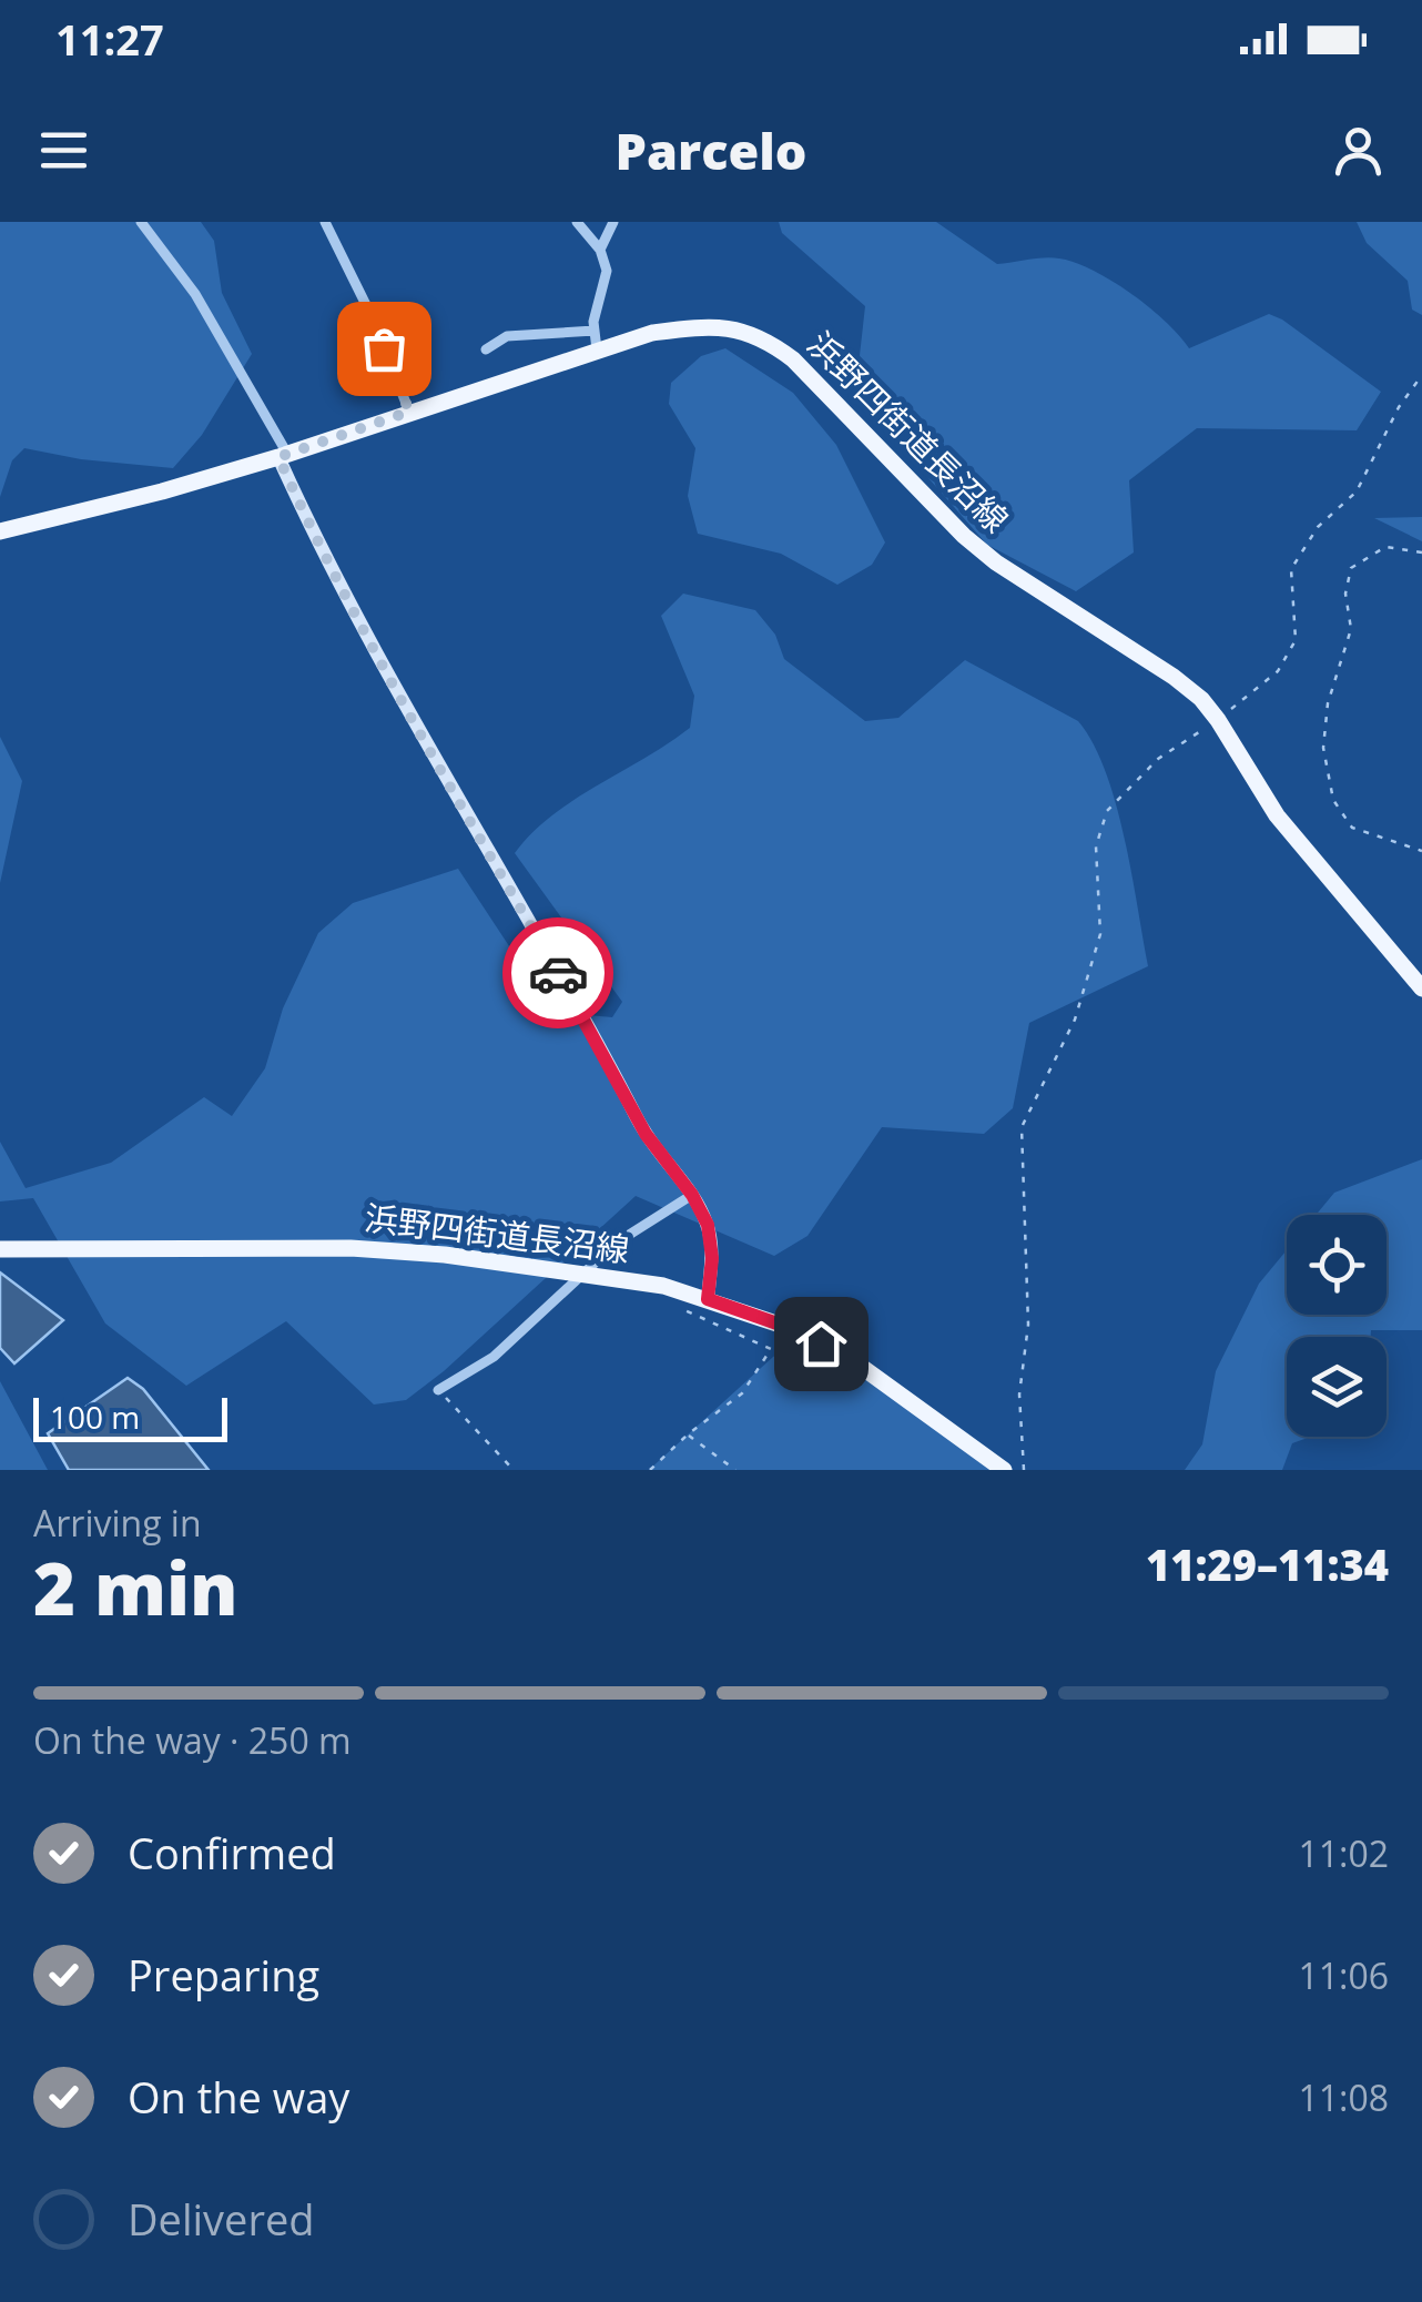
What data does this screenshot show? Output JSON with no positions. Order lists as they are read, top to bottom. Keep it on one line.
{"streets":{"main road":["浜野四街道長沼線"]},"scale_bar":"100 m","page":{"status":"11:27","header":"Parcelo","scale":"100 m","heading":["2 min","Arriving in","11:29–11:34"],"bar":"On the way · 250 m","list":[["Confirmed","11:02"],["Preparing","11:06"],["On the way","11:08"],"Delivered"]}}
